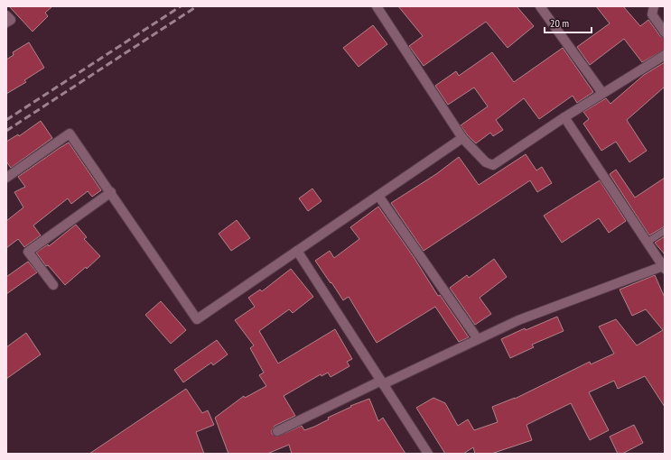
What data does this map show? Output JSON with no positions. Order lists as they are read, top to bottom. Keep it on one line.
{"scale_bar":"20 m"}
